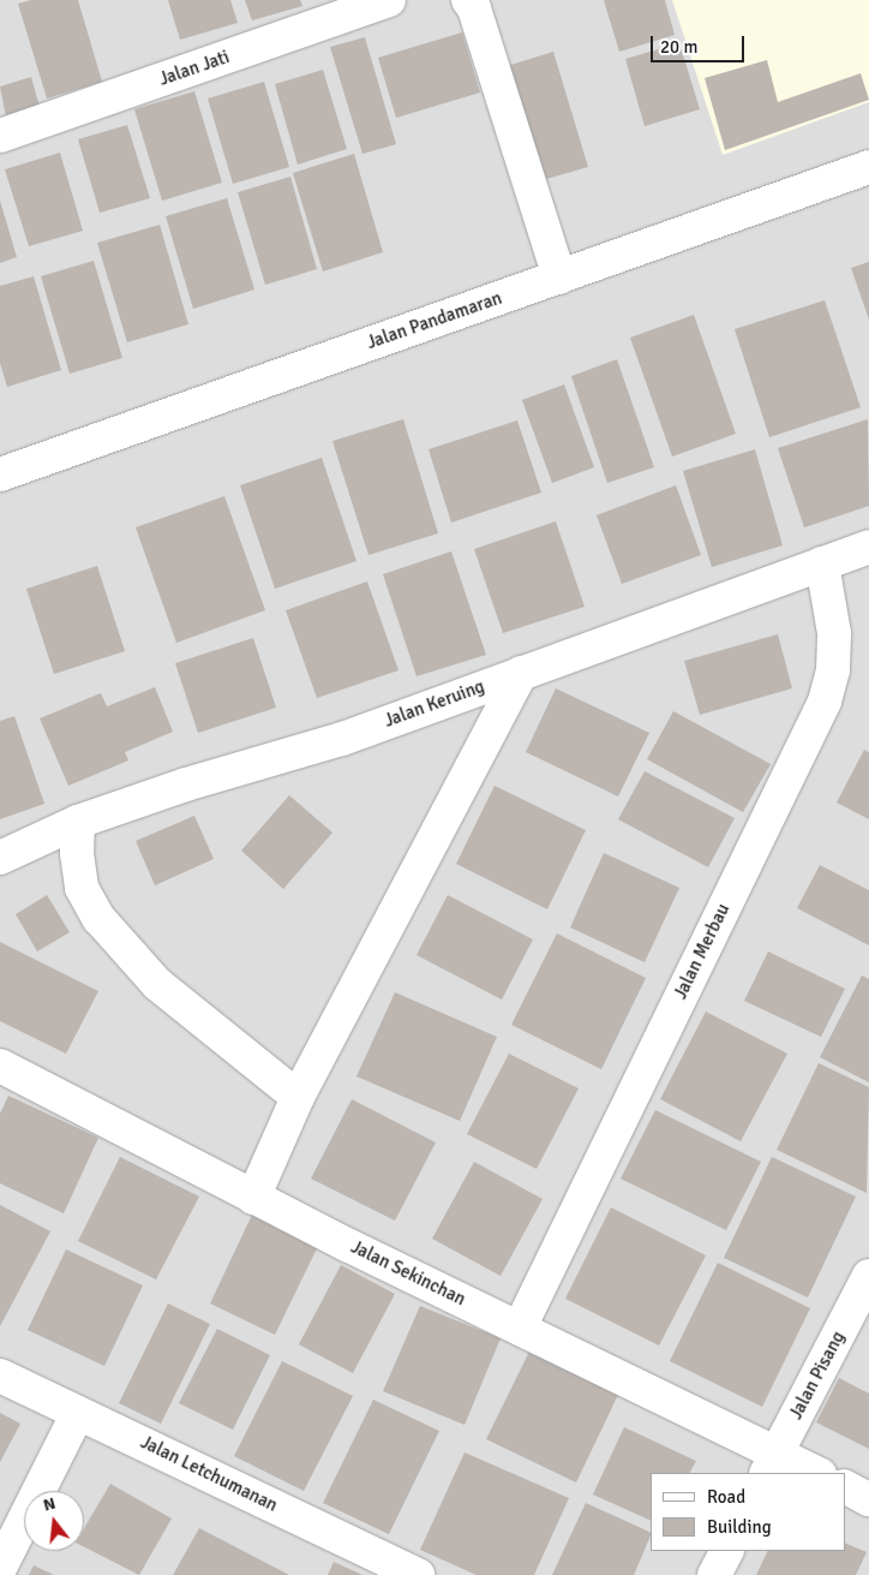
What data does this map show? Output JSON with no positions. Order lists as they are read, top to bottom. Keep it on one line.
{"streets":{"street":["Jalan Jati","Jalan Pandamaran","Jalan Keruing","Jalan Merbau","Jalan Sekinchan","Jalan Pisang","Jalan Letchumanan"]},"crossings":[["Jalan Keruing","Jalan Merbau"],["Jalan Merbau","Jalan Sekinchan"],["Jalan Sekinchan","Jalan Pisang"]],"legend":["Road","Building"],"scale_bar":"20 m","north":"top"}
